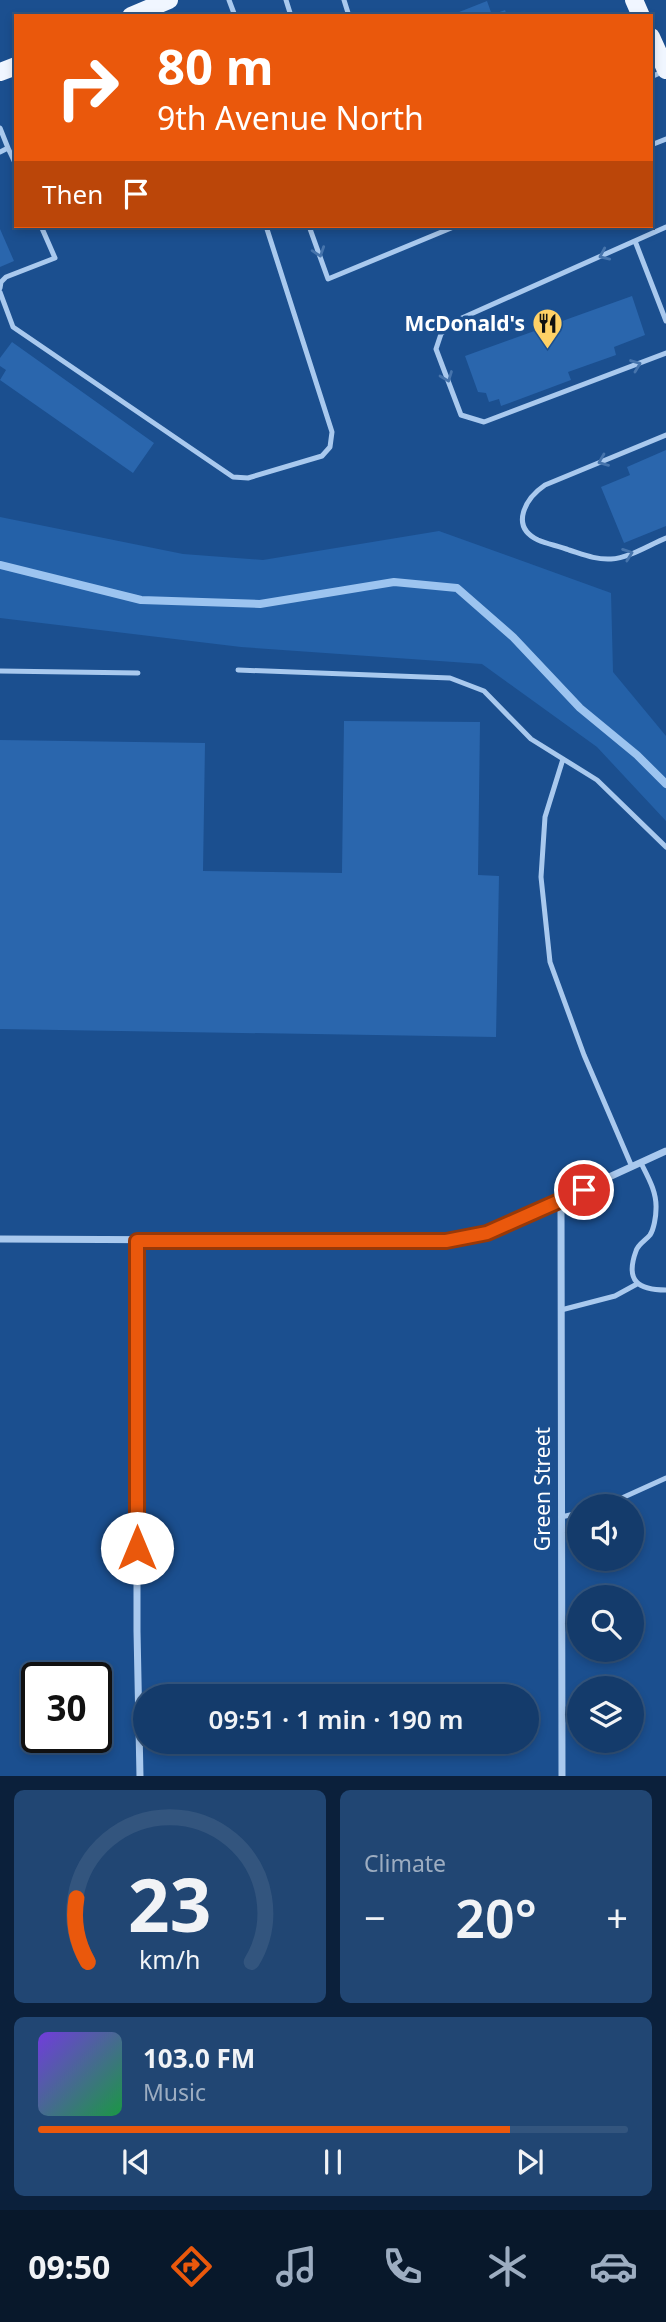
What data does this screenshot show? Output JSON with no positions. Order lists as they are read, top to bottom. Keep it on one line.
{"streets":{"street":["Green Street"]},"places":{"restaurant":["McDonald's"]},"page":{"turn":["80 m","9th Avenue North"],"then":"Then","limit":"30","trip":"09:51 · 1 min · 190 m","tile":"Climate","heat":["−","20°","+"],"song":["103.0 FM","Music"],"tabs":"09:50","gauge":["23","km/h"]}}
